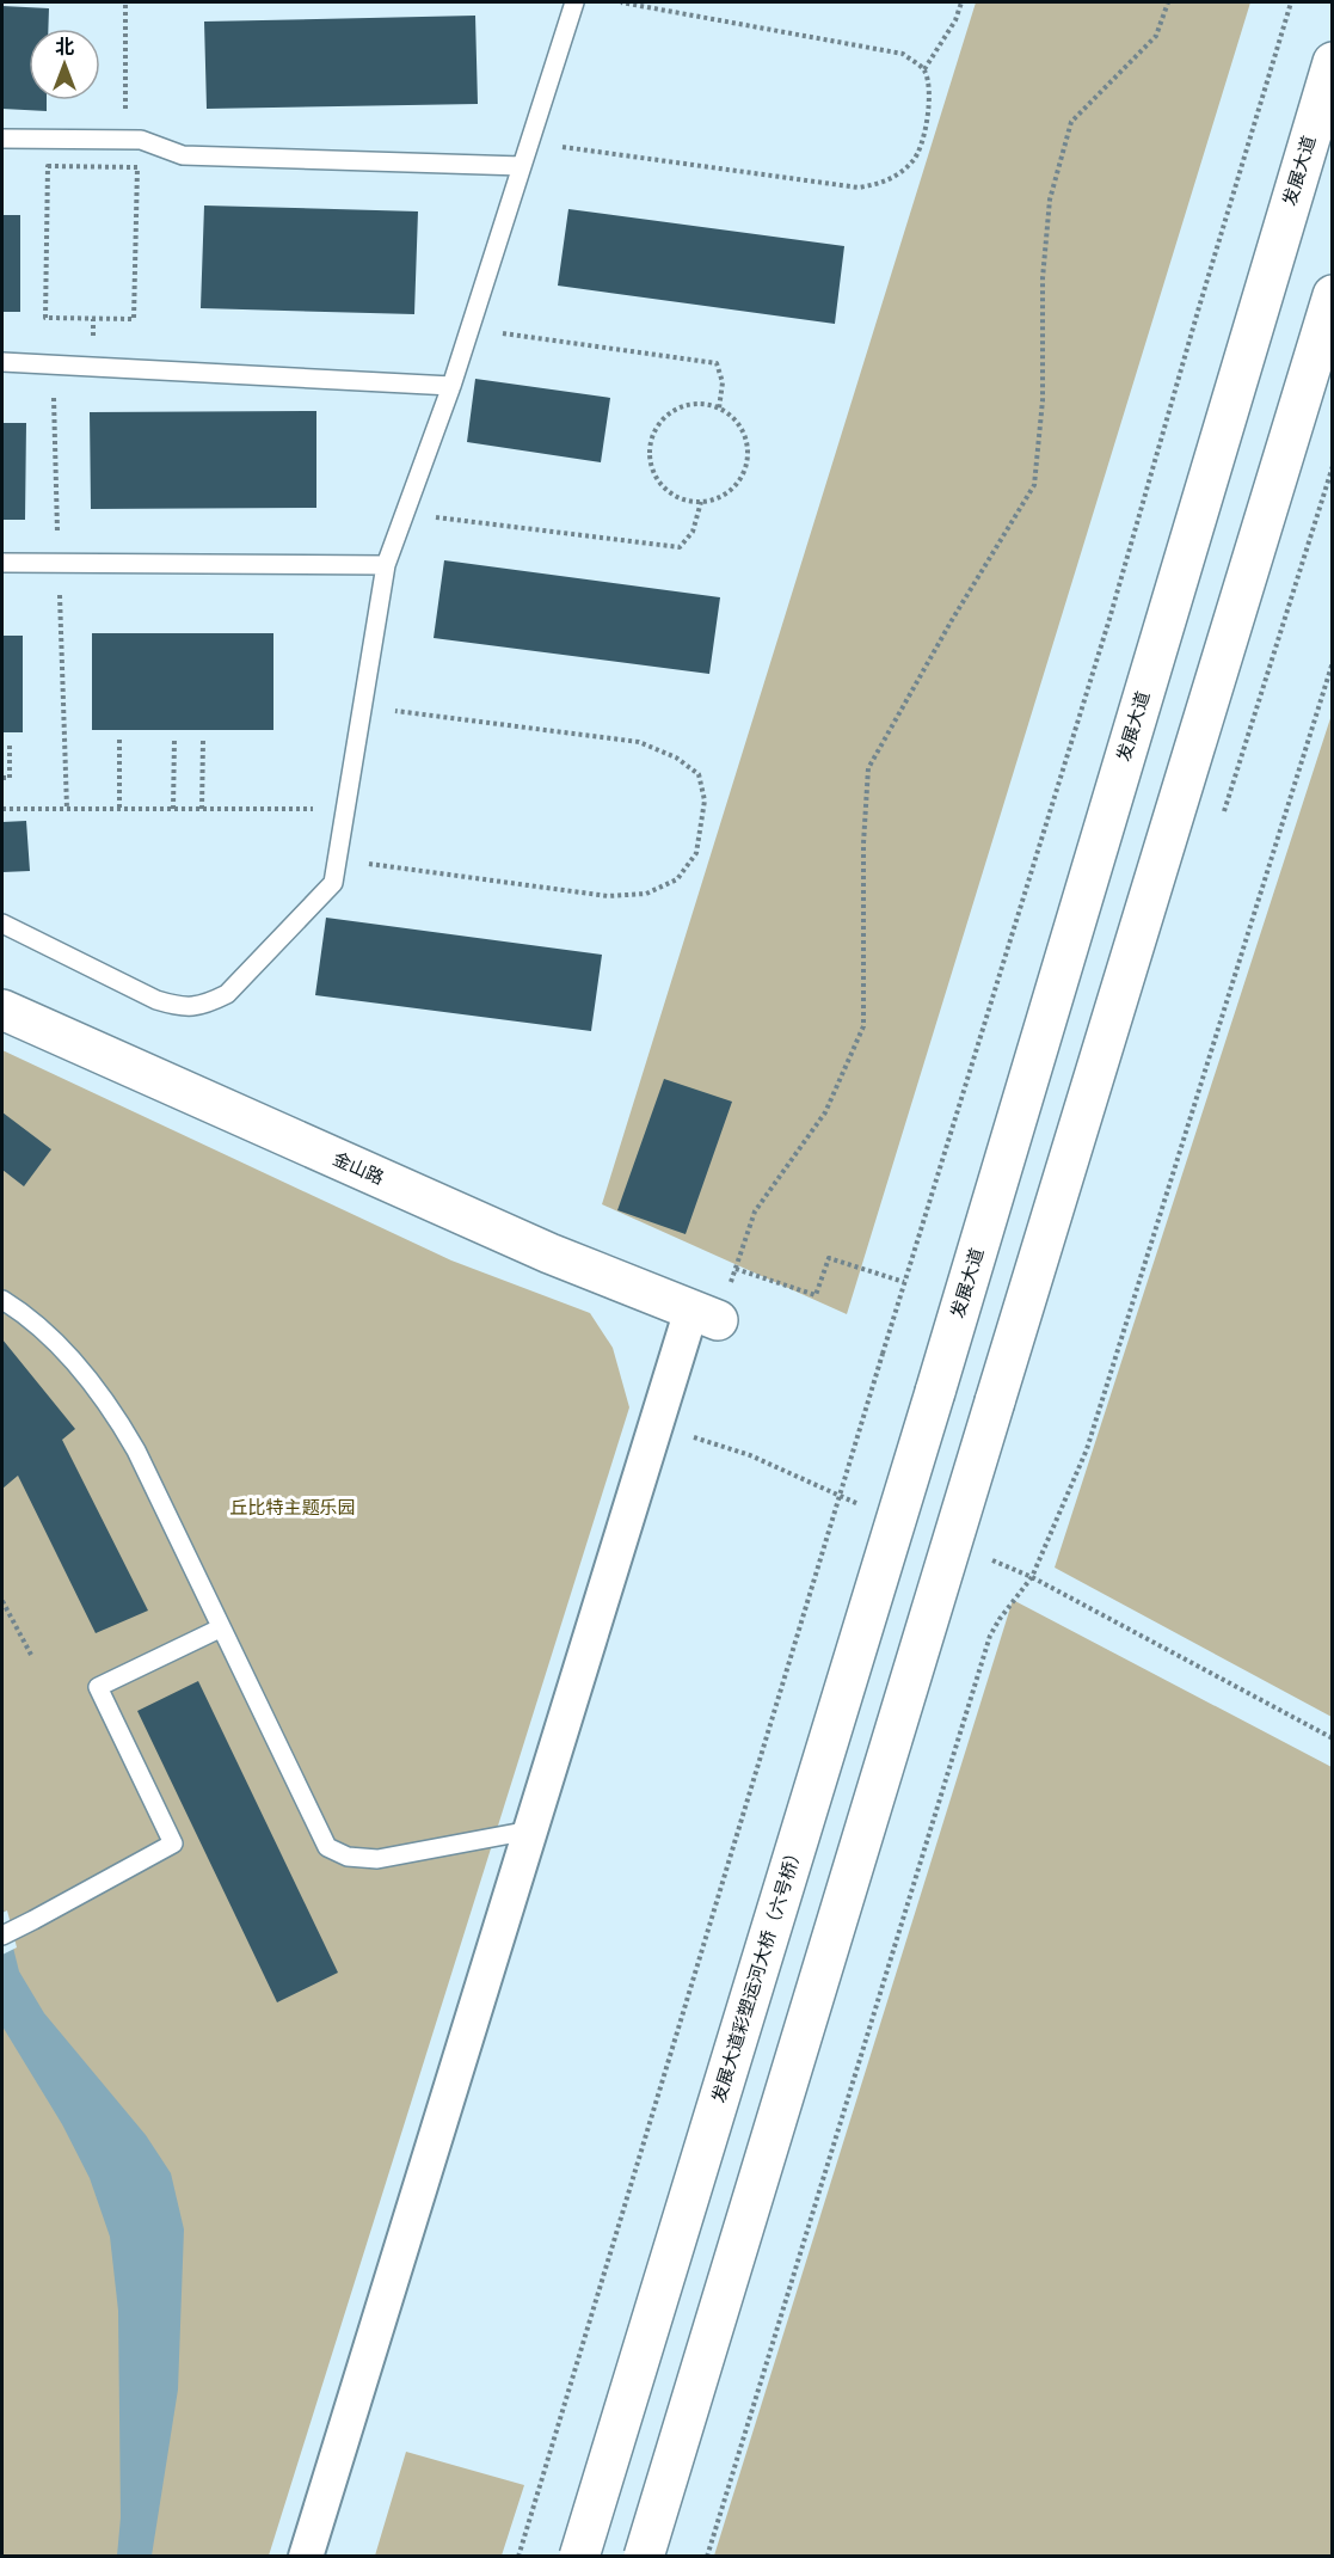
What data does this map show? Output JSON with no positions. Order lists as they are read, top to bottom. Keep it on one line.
{"streets":{"main road":["发展大道","金山路","发展大道彩塑运河大桥（六号桥）"]},"crossings":[["发展大道","发展大道彩塑运河大桥（六号桥）"]],"parks":["丘比特主题乐园"],"north":"top"}
